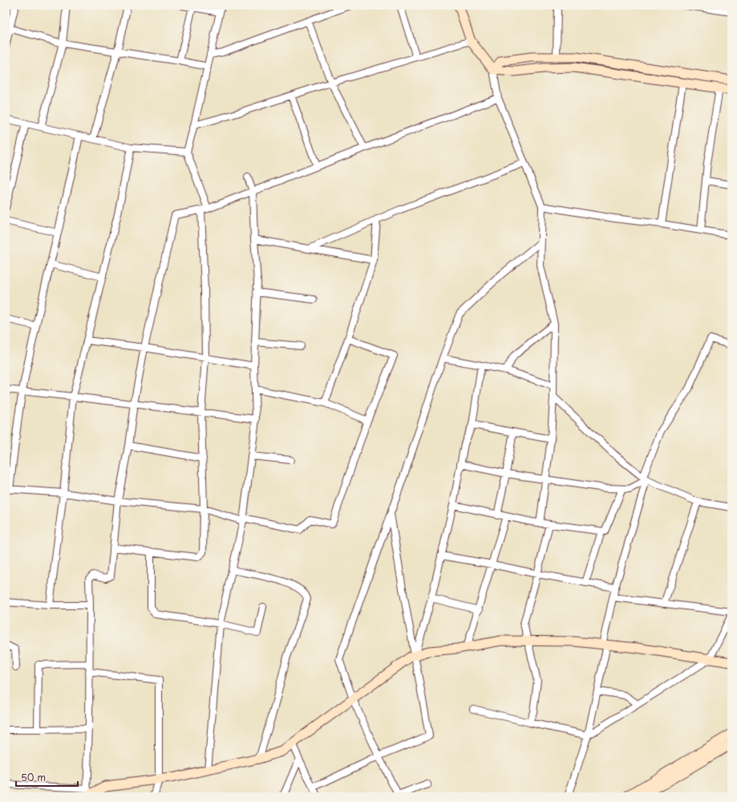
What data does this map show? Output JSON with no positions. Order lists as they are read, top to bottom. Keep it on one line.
{"scale_bar":"50 m"}
